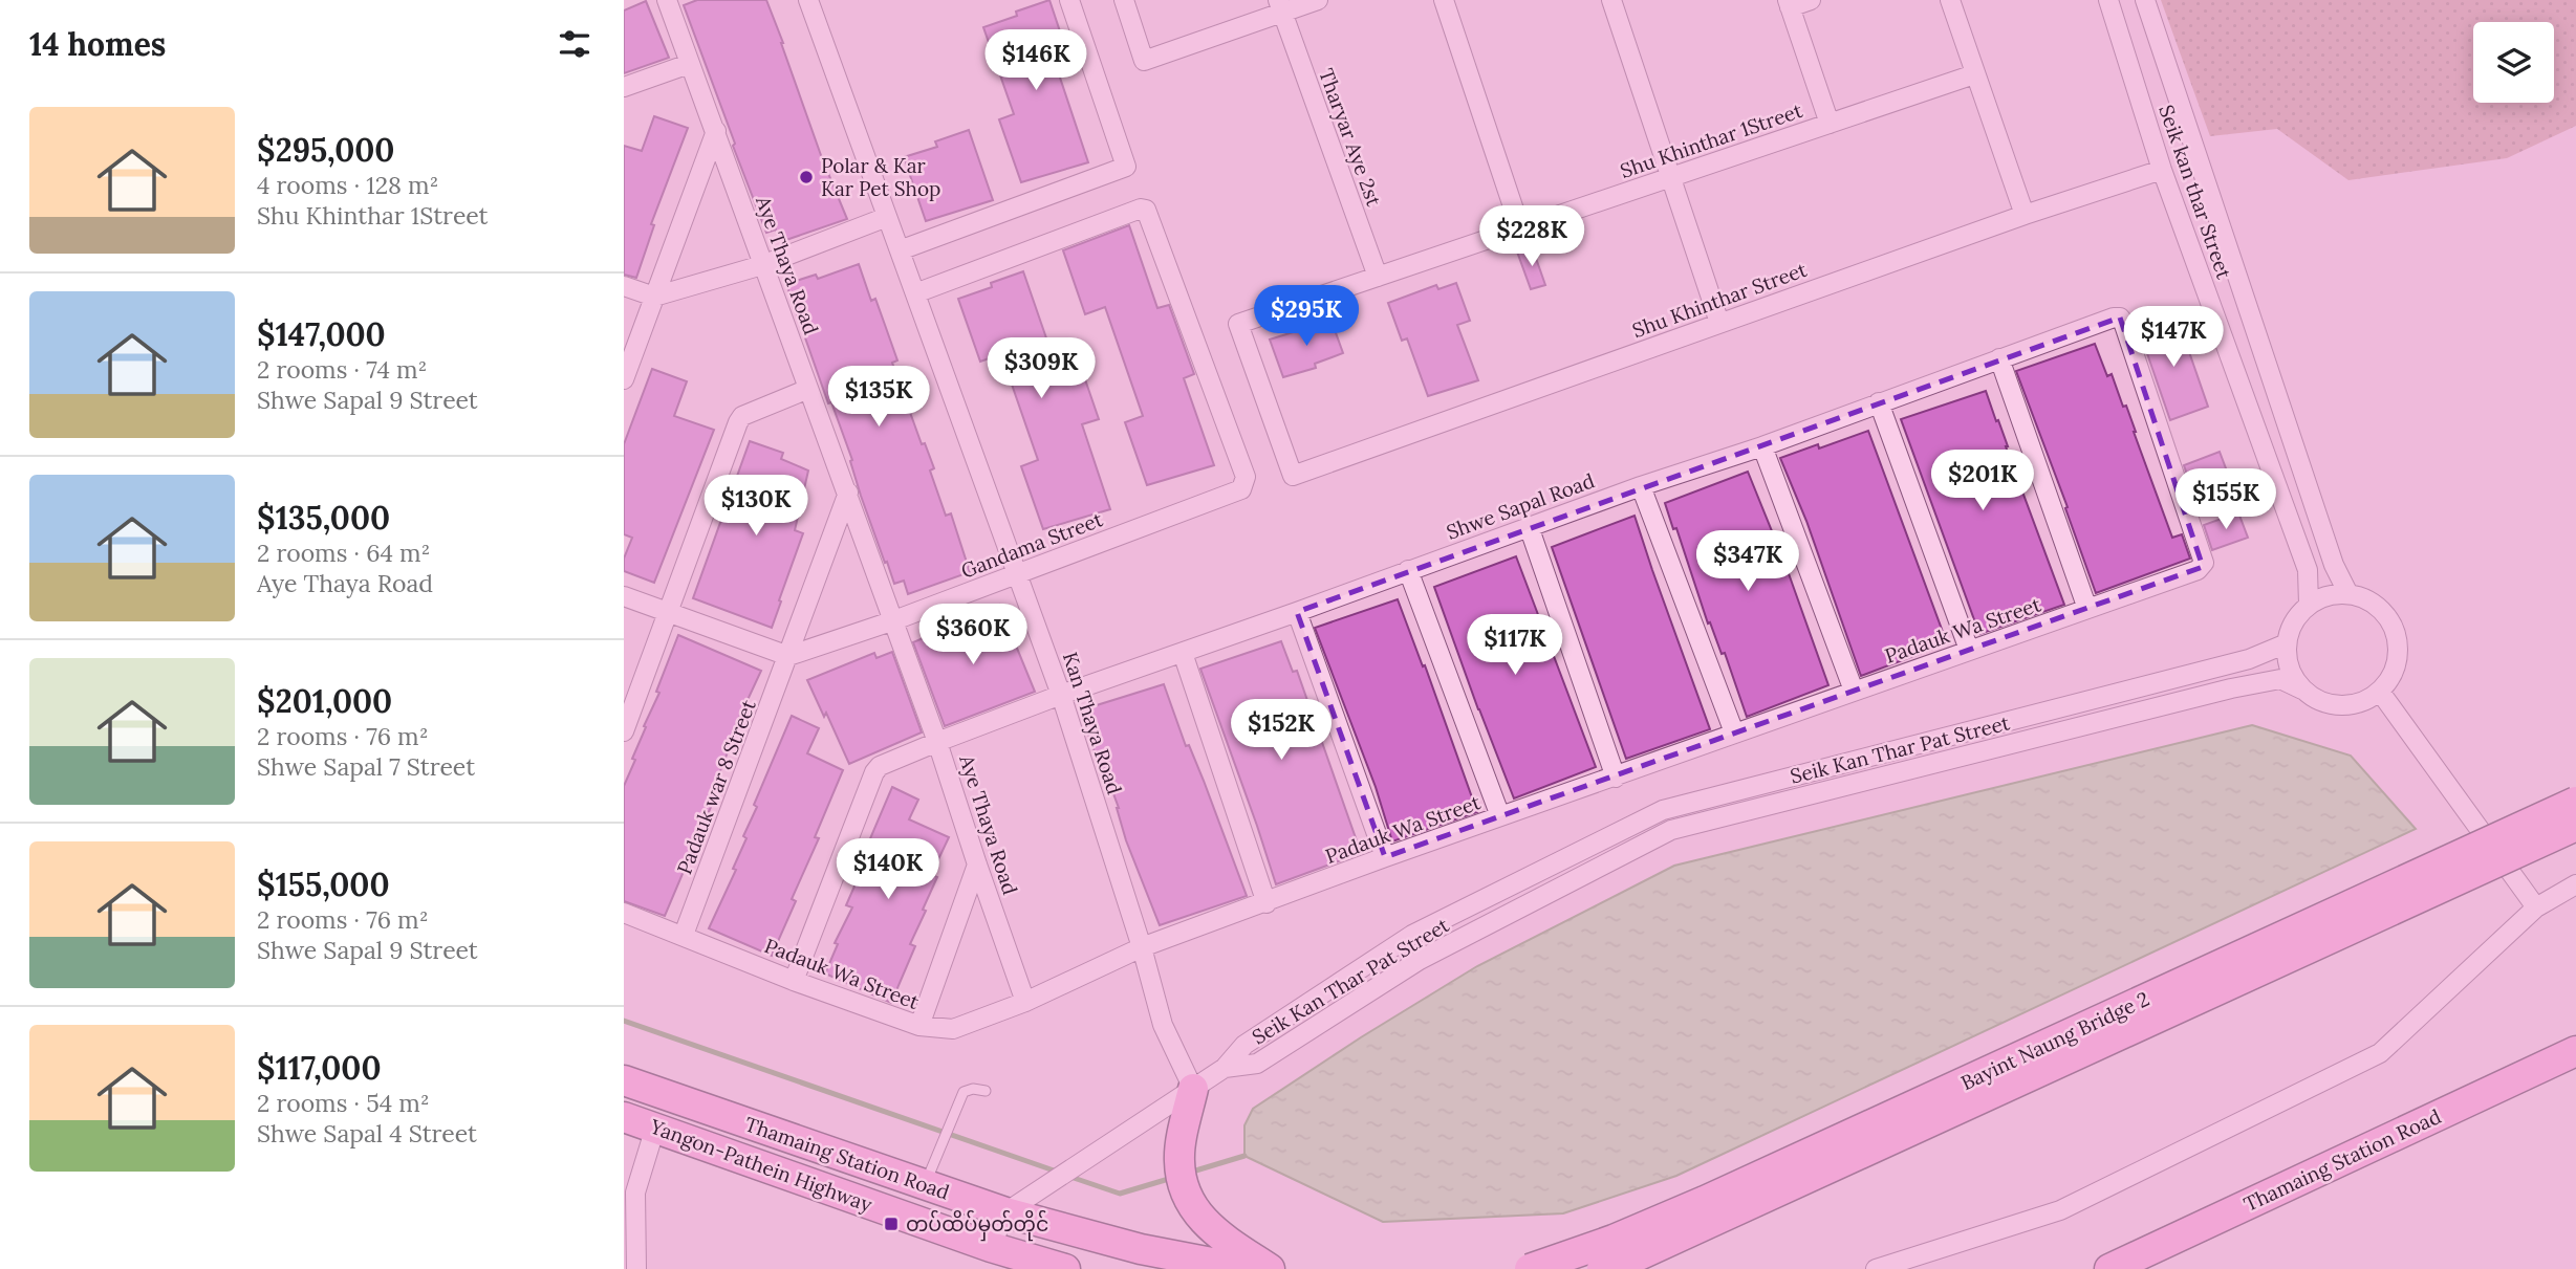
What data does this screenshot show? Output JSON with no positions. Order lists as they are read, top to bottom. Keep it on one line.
{"streets":{"main road":["Bayint Naung Bridge 2","Thamaing Station Road","Yangon-Pathein Highway"],"street":["Tharyar Aye 2st","Shu Khinthar 1Street","Seik kan thar Street","Aye Thaya Road","Shu Khinthar Street","Shwe Sapal Road","Gandama Street","Padauk Wa Street","Kan Thaya Road","Seik Kan Thar Pat Street","Padauk war 8 Street"]},"crossings":[["Tharyar Aye 2st","Shu Khinthar 1Street"],["Shu Khinthar 1Street","Shu Khinthar Street"],["Seik kan thar Street","Shu Khinthar Street"],["Seik kan thar Street","Seik Kan Thar Pat Street"],["Aye Thaya Road","Shwe Sapal Road"],["Aye Thaya Road","Gandama Street"],["Aye Thaya Road","Padauk Wa Street"],["Aye Thaya Road","Padauk war 8 Street"],["Shwe Sapal Road","Padauk Wa Street"],["Shwe Sapal Road","Kan Thaya Road"],["Gandama Street","Kan Thaya Road"],["Gandama Street","Padauk war 8 Street"],["Padauk Wa Street","Kan Thaya Road"],["Padauk Wa Street","Padauk war 8 Street"]],"places":{"other":["Polar & Kar Kar Pet Shop"],"transit":["တပ်ထိပ်မှတ်တိုင်"]},"page":{"heading":"14 homes","price":["$146K","$228K","$295K","$147K","$309K","$135K","$201K","$155K","$130K","$347K","$360K","$117K","$152K","$140K"],"list":[{"name":"$295,000","note":"4 rooms · 128 m² · Shu Khinthar 1Street"},{"name":"$147,000","note":"2 rooms · 74 m² · Shwe Sapal 9 Street"},{"name":"$135,000","note":"2 rooms · 64 m² · Aye Thaya Road"},{"name":"$201,000","note":"2 rooms · 76 m² · Shwe Sapal 7 Street"},{"name":"$155,000","note":"2 rooms · 76 m² · Shwe Sapal 9 Street"},{"name":"$117,000","note":"2 rooms · 54 m² · Shwe Sapal 4 Street"}]}}
